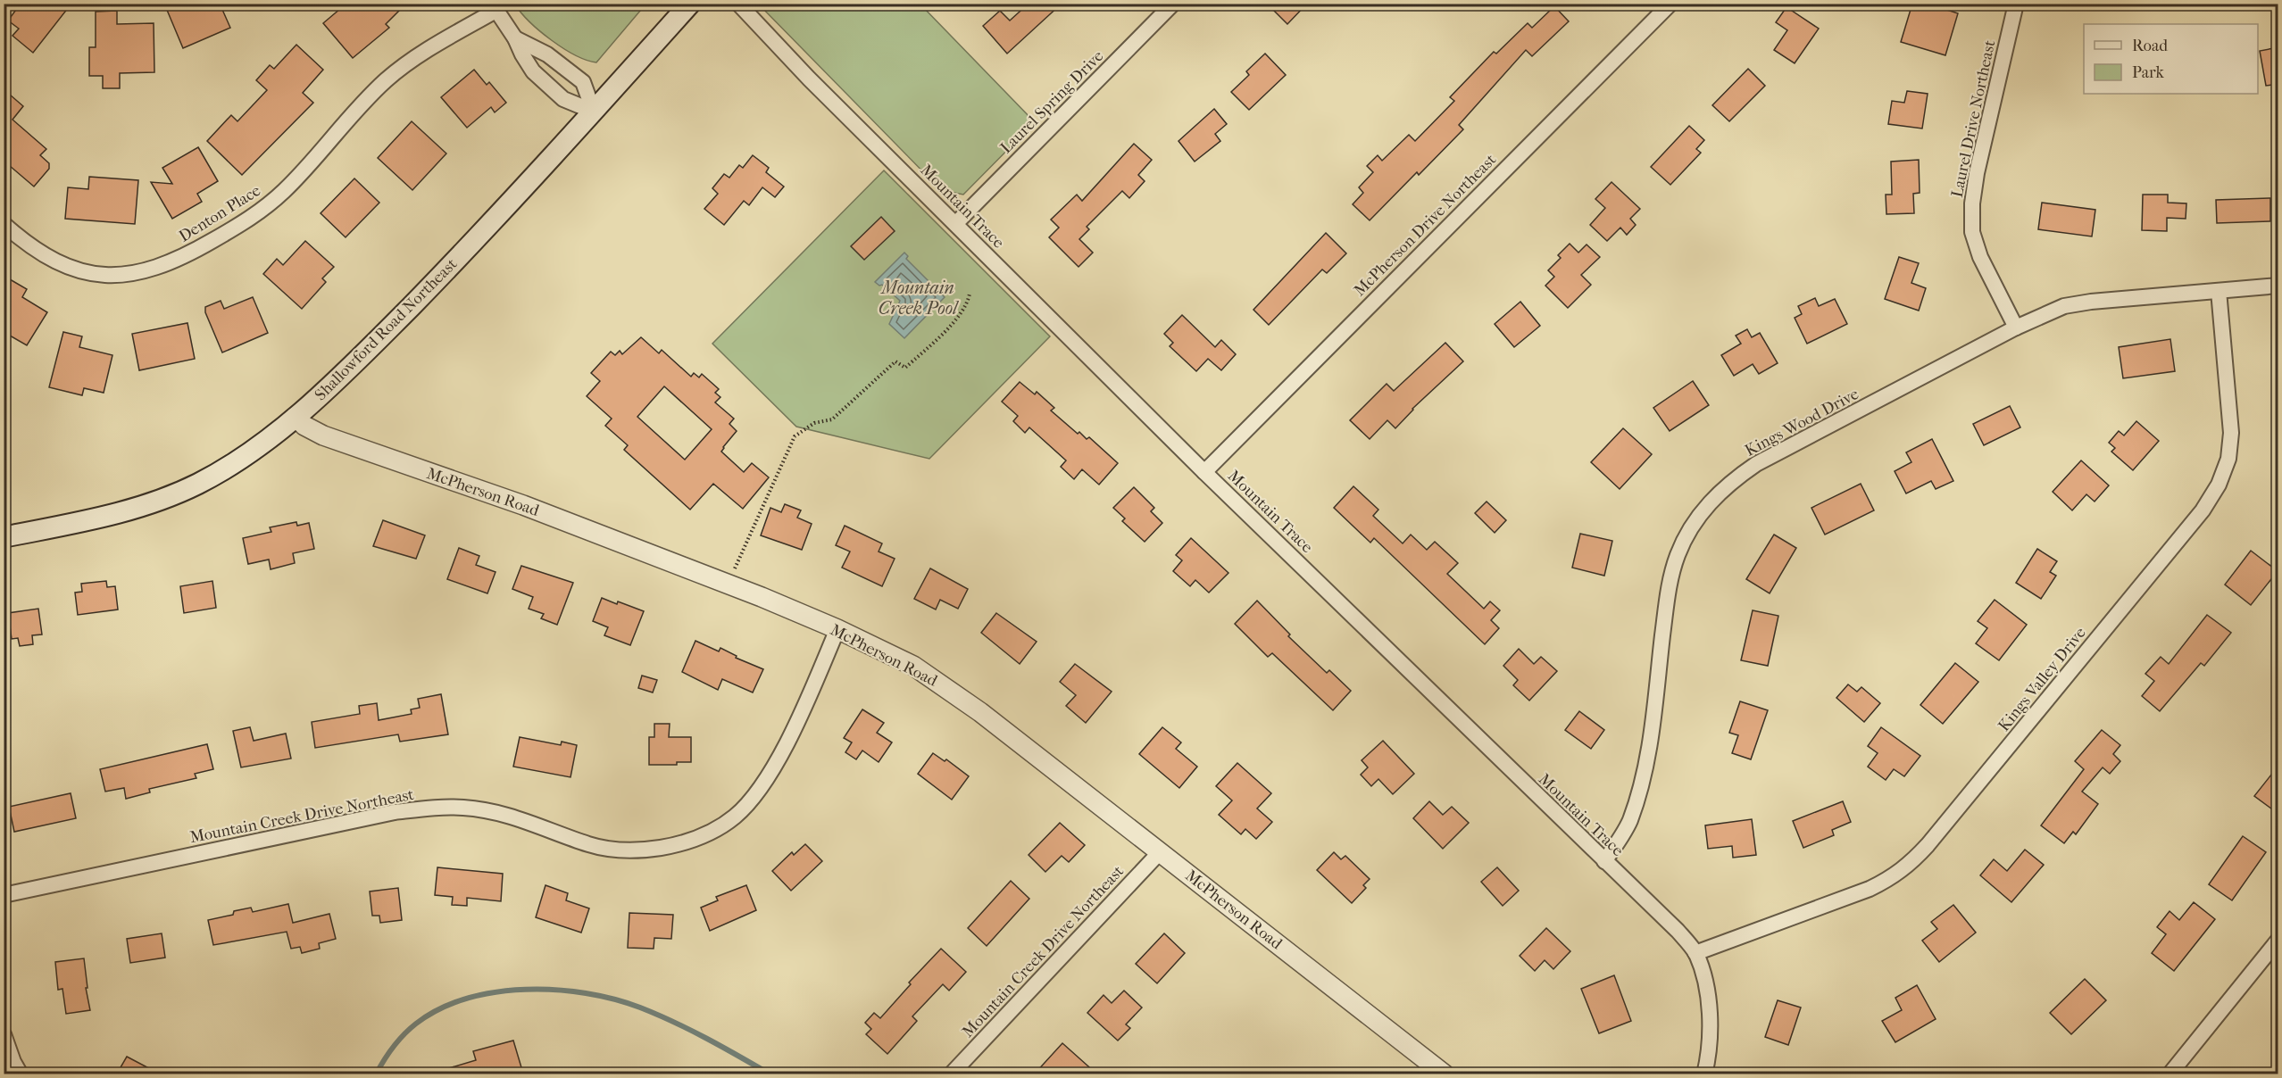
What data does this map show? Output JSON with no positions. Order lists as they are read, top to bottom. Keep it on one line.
{"streets":{"main road":["Shallowford Road Northeast"],"street":["Laurel Spring Drive","Laurel Drive Northeast","Mountain Trace","Denton Place","McPherson Drive Northeast","Kings Wood Drive","McPherson Road","Kings Valley Drive","Mountain Creek Drive Northeast"]},"crossings":[["Laurel Spring Drive","Mountain Trace"],["Laurel Drive Northeast","Kings Wood Drive"],["Mountain Trace","McPherson Drive Northeast"],["Mountain Trace","Kings Wood Drive"],["Mountain Trace","Kings Valley Drive"],["Denton Place","Shallowford Road Northeast"],["Shallowford Road Northeast","McPherson Road"],["Kings Wood Drive","Kings Valley Drive"],["McPherson Road","Mountain Creek Drive Northeast"]],"water":["Mountain Creek Pool"],"legend":["Road","Park"]}
